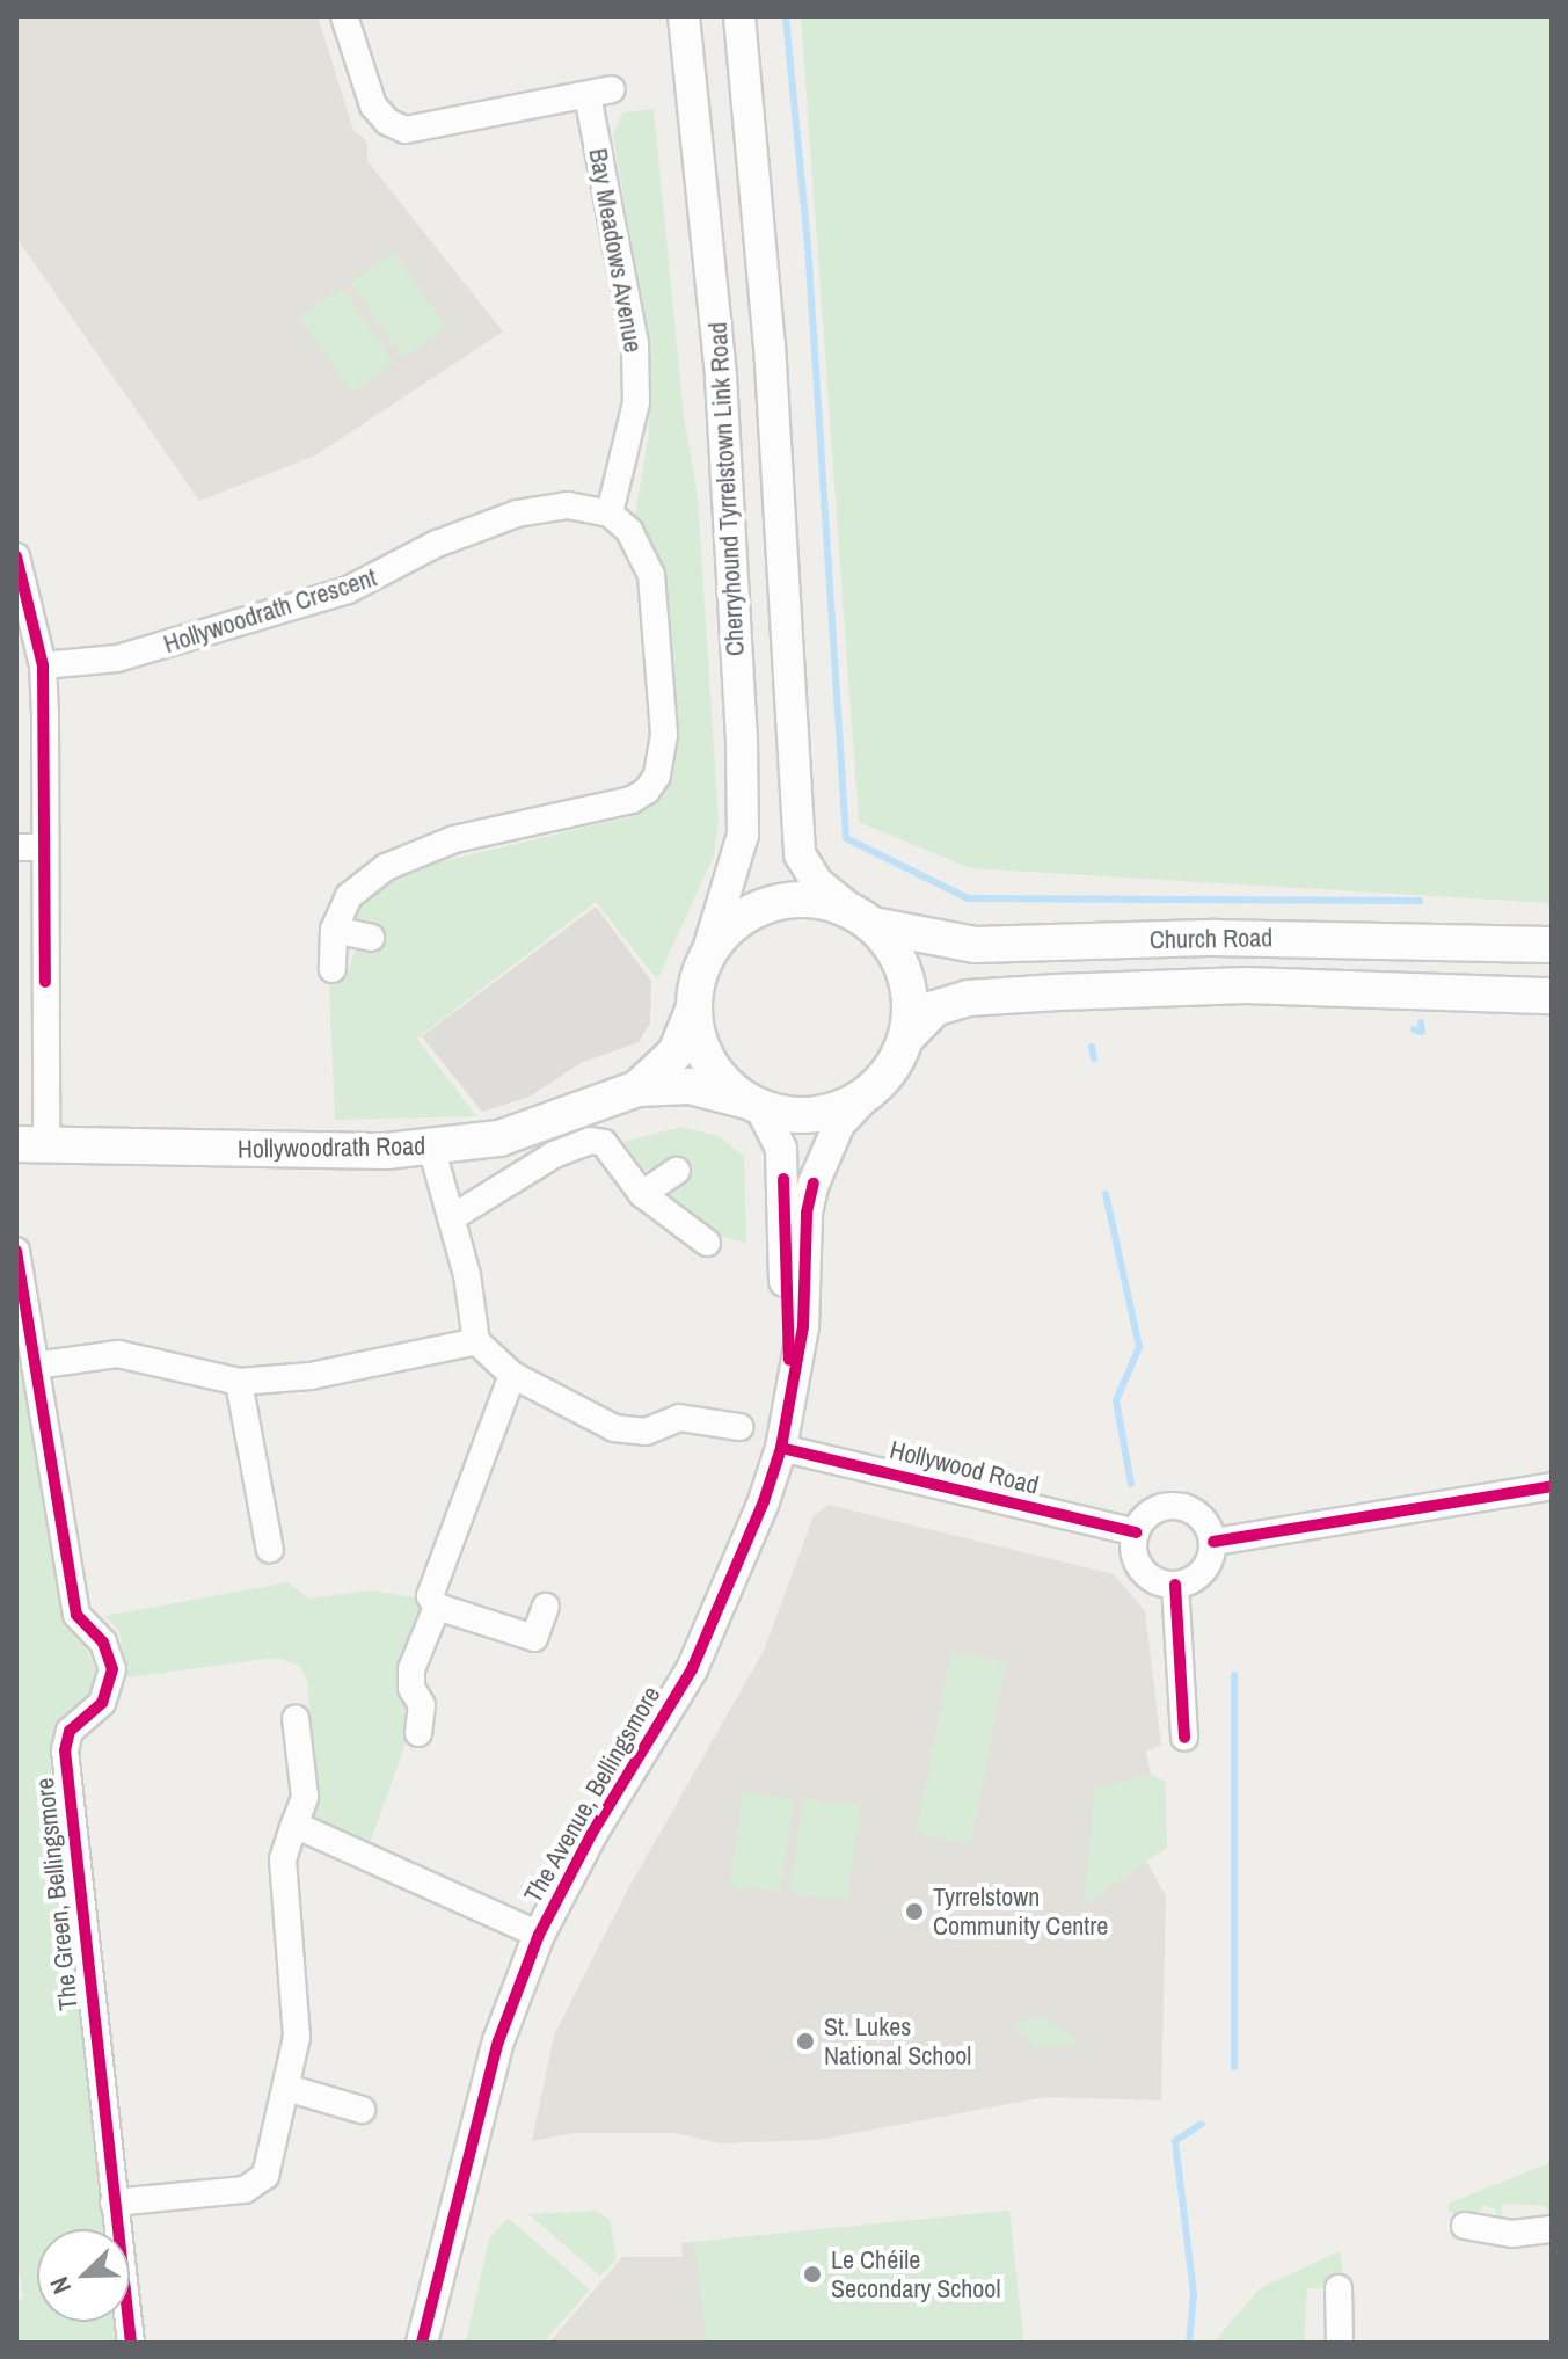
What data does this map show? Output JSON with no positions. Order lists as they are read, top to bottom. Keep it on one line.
{"streets":{"main road":["Church Road","Hollywoodrath Road"],"street":["Bay Meadows Avenue","Cherryhound Tyrrelstown Link Road","Hollywoodrath Crescent","Hollywood Road","The Avenue, Bellingsmore","The Green, Bellingsmore"]},"crossings":[["Bay Meadows Avenue","Hollywoodrath Crescent"],["Cherryhound Tyrrelstown Link Road","Church Road"],["Cherryhound Tyrrelstown Link Road","Hollywoodrath Road"],["Cherryhound Tyrrelstown Link Road","The Avenue, Bellingsmore"],["Church Road","Hollywoodrath Road"],["Church Road","The Avenue, Bellingsmore"],["Hollywoodrath Road","The Avenue, Bellingsmore"],["Hollywood Road","The Avenue, Bellingsmore"]],"places":["Tyrrelstown Community Centre","St. Lukes National School","Le Chéile Secondary School"],"north":"bottom left"}
